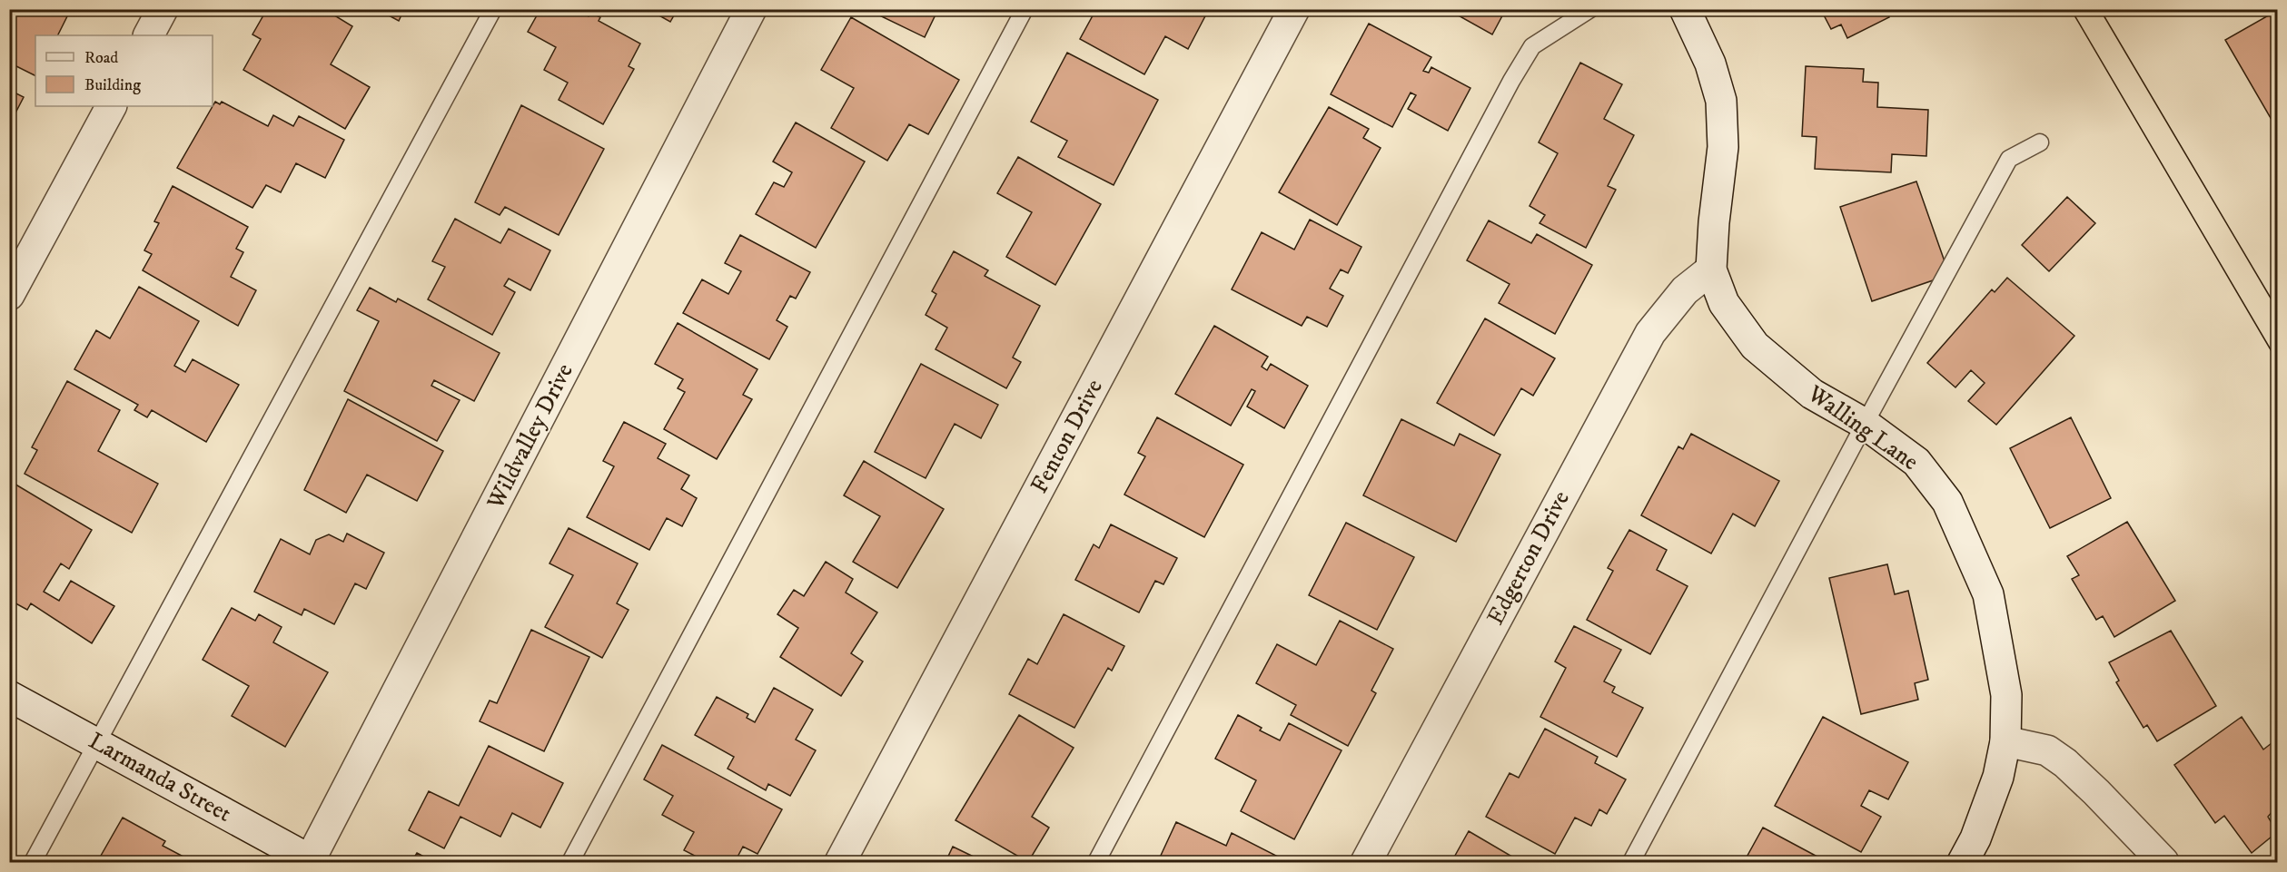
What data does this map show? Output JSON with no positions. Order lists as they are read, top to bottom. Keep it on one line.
{"streets":{"street":["Walling Lane","Wildvalley Drive","Fenton Drive","Edgerton Drive","Larmanda Street"]},"crossings":[["Walling Lane","Edgerton Drive"],["Wildvalley Drive","Larmanda Street"]],"legend":["Road","Building"]}
